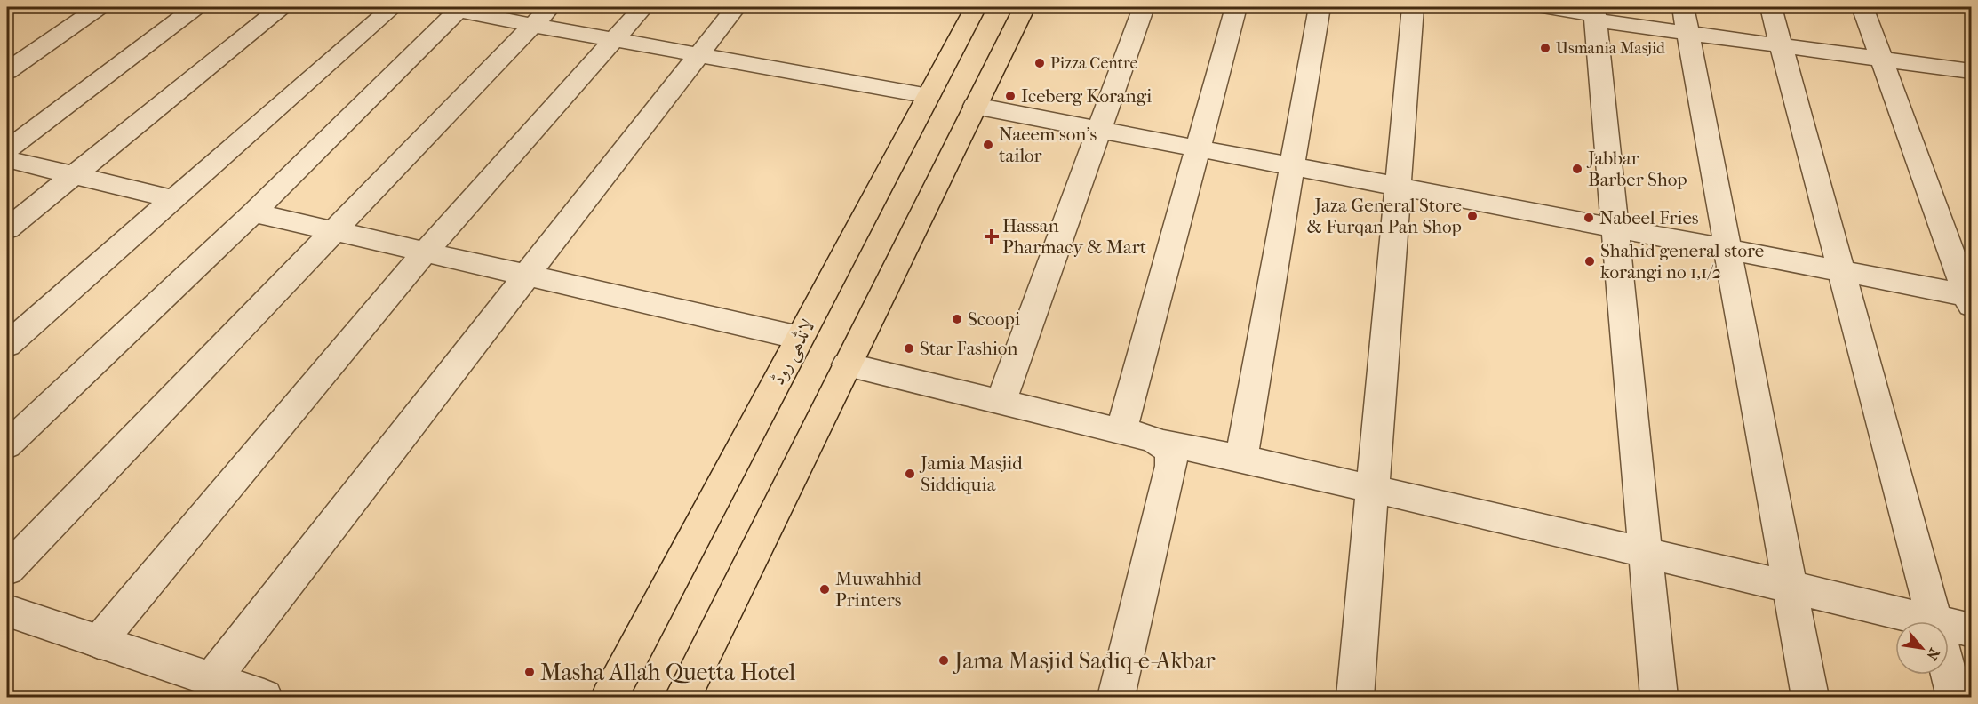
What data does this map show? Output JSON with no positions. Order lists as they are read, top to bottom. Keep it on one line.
{"streets":{"main road":["لانڈھی روڈ"]},"places":{"other":["Usmania Masjid","Pizza Centre","Iceberg Korangi","Naeem son’s tailor","Jabbar Barber Shop","Jaza General Store & Furqan Pan Shop","Nabeel Fries","Shahid general store korangi no 1,1/2","Scoopi","Star Fashion","Jamia Masjid Siddiquia","Muwahhid Printers","Jama Masjid Sadiq-e-Akbar","Masha Allah Quetta Hotel"],"health":["Hassan Pharmacy & Mart"]},"north":"bottom right"}
